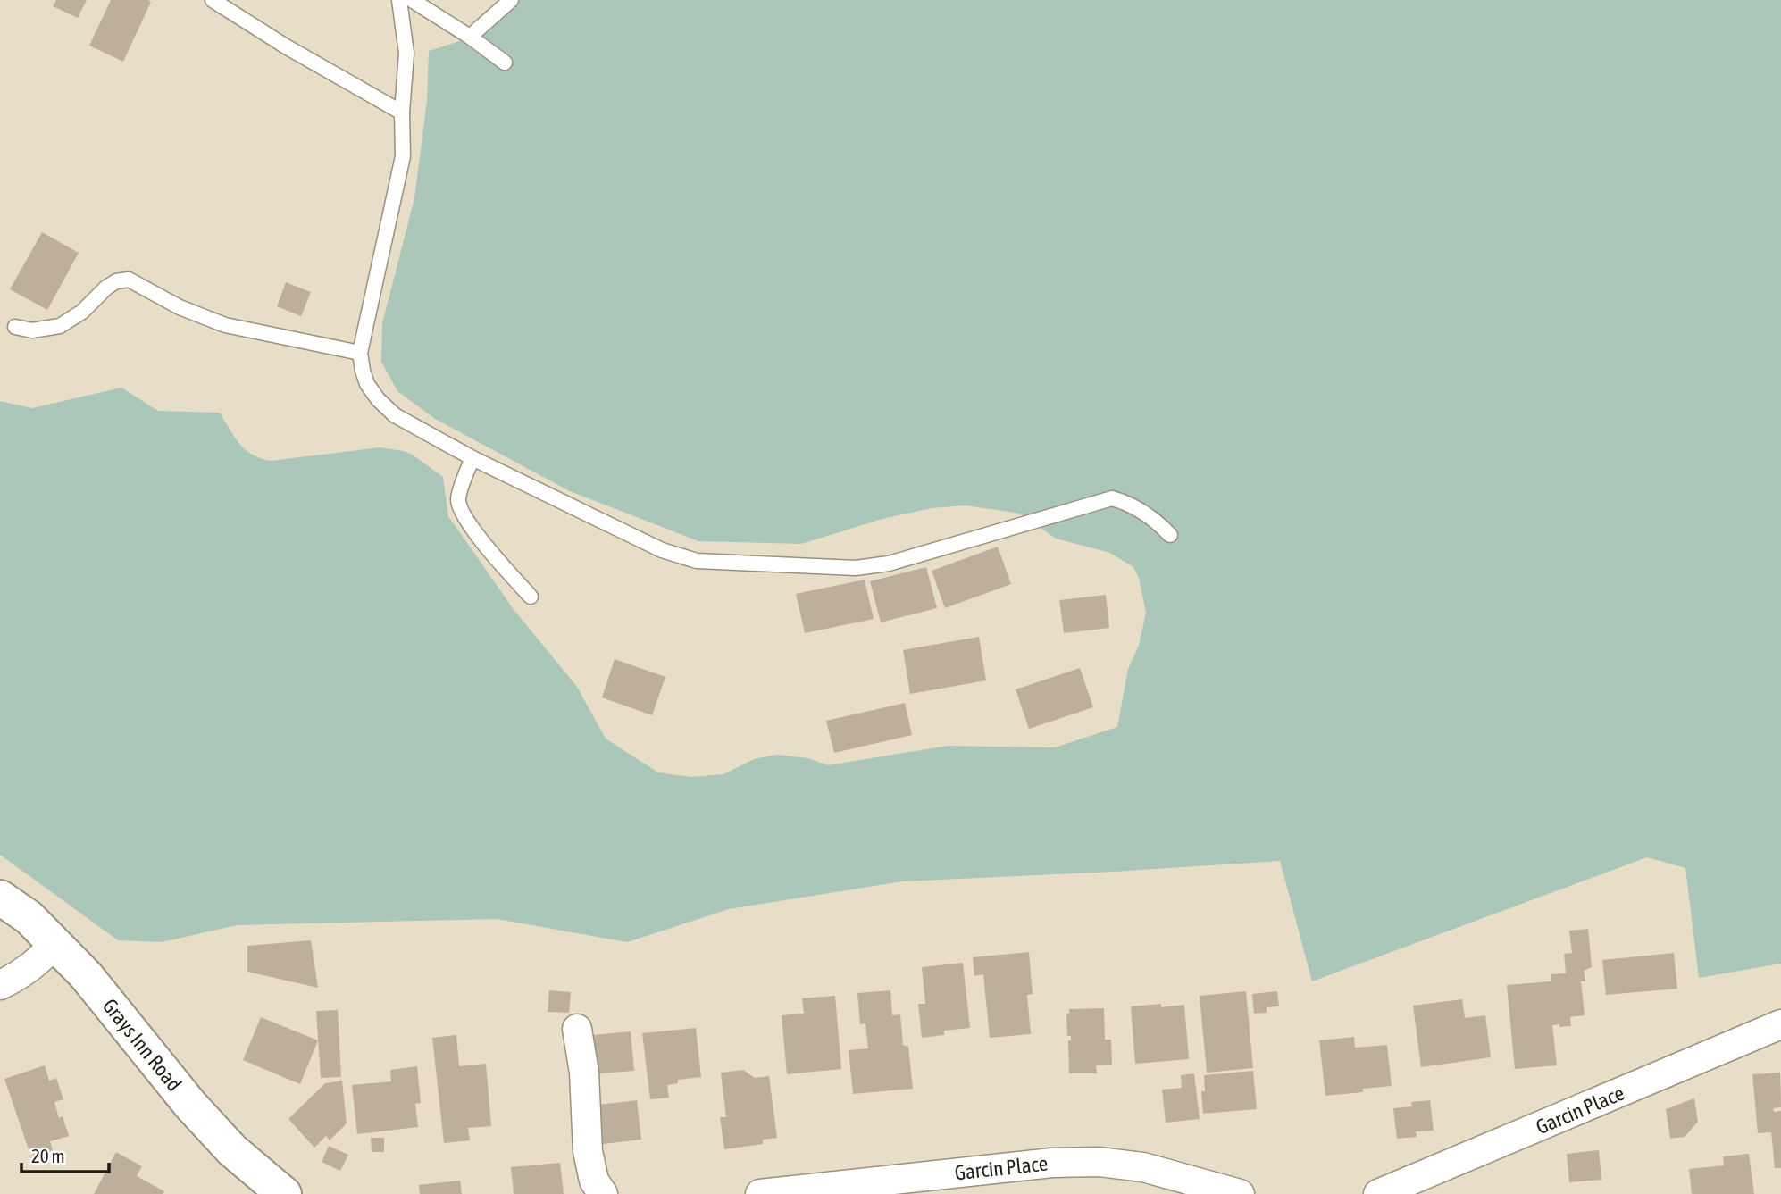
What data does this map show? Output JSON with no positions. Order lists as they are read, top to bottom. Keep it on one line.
{"streets":{"street":["Grays Inn Road","Garcin Place"]},"scale_bar":"20 m"}
